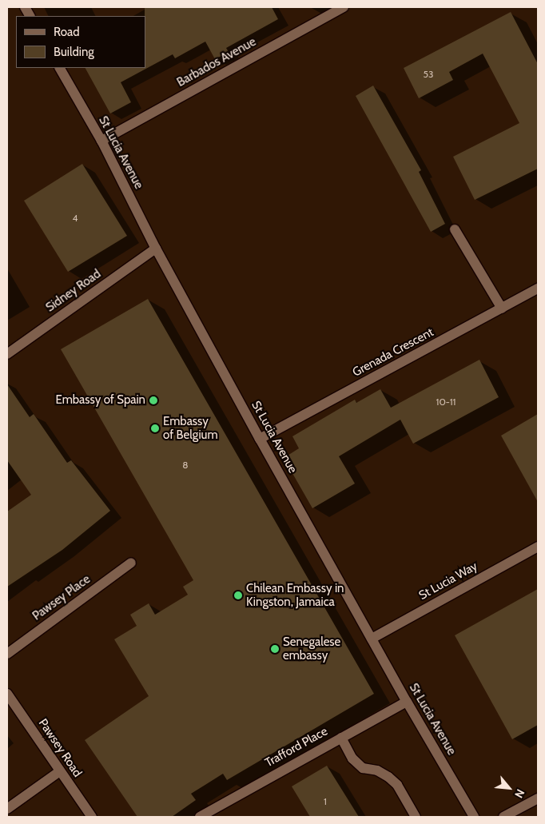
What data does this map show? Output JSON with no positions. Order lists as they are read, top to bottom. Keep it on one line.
{"streets":{"street":["Barbados Avenue","St Lucia Avenue","Sidney Road","Grenada Crescent","St Lucia Way","Pawsey Place","Trafford Place","Pawsey Road"]},"crossings":[["Barbados Avenue","St Lucia Avenue"],["St Lucia Avenue","Sidney Road"],["St Lucia Avenue","Grenada Crescent"],["St Lucia Avenue","St Lucia Way"],["St Lucia Avenue","Trafford Place"]],"places":["Embassy of Spain","Embassy of Belgium","Chilean Embassy in Kingston, Jamaica","Senegalese embassy"],"house_numbers":["53","4","10-11","8","1"],"legend":["Road","Building"],"north":"bottom right"}
